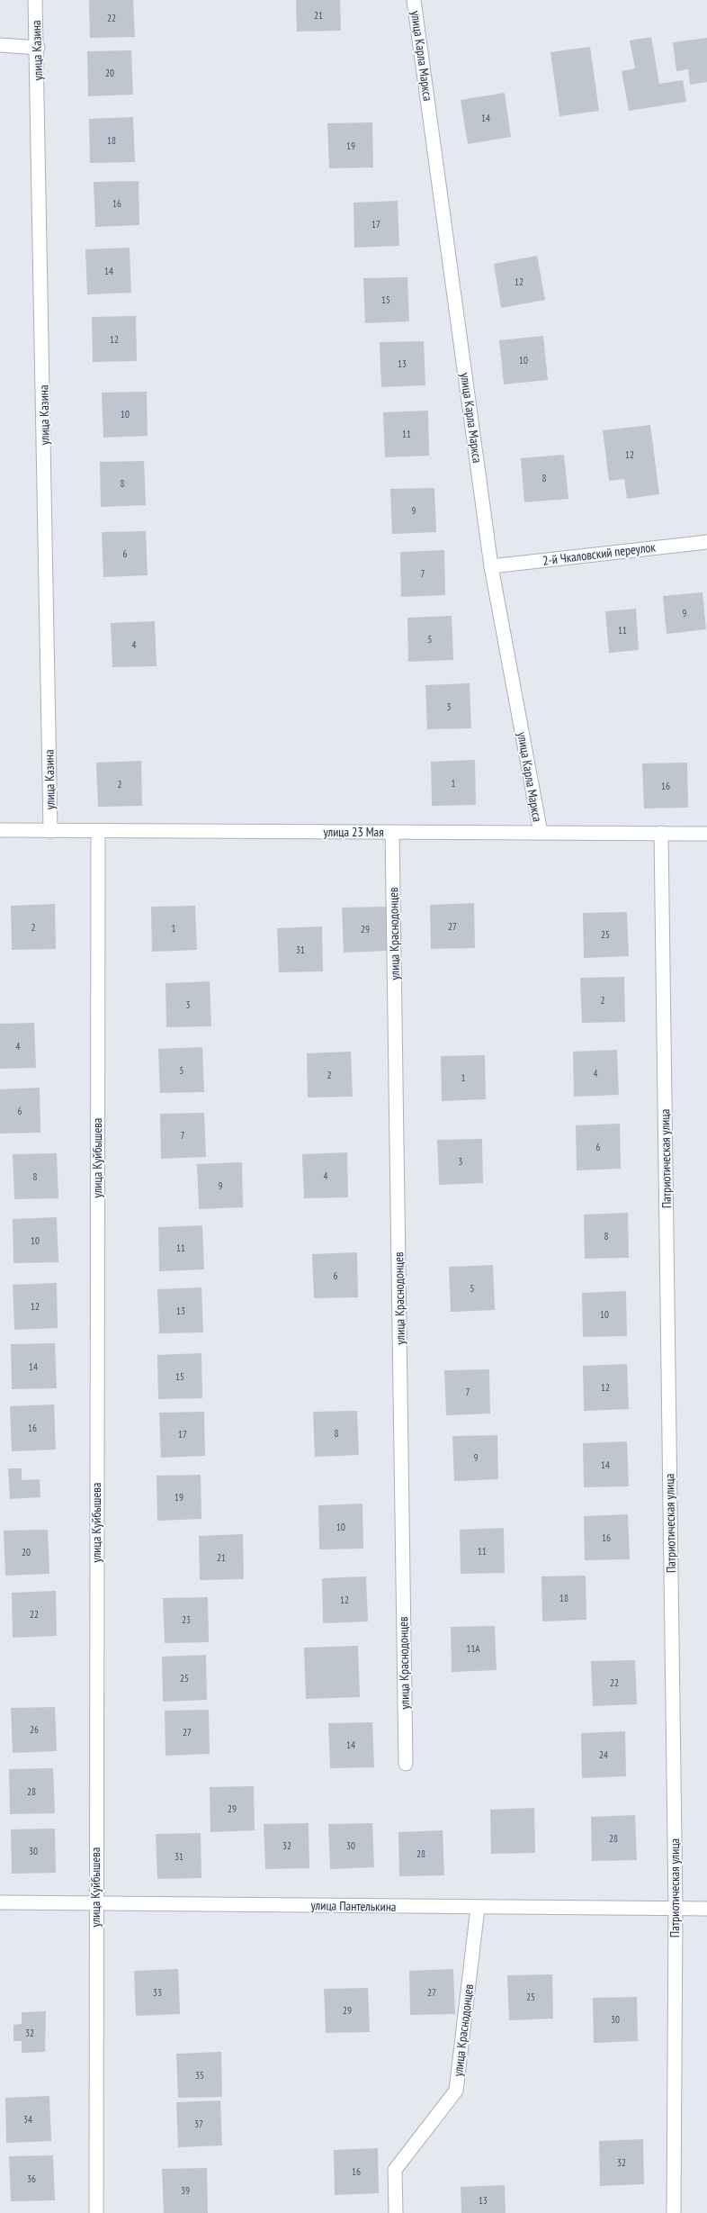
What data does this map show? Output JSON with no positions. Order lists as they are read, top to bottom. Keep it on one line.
{"streets":{"street":["улица Казина","улица Карла Маркса","2-й Чкаловский переулок","улица 23 Мая","улица Краснодонцев","улица Куйбышева","Патриотическая улица","улица Пантелькина"]},"crossings":[["улица Казина","улица 23 Мая"],["улица Карла Маркса","2-й Чкаловский переулок"],["улица Карла Маркса","улица 23 Мая"],["улица 23 Мая","улица Краснодонцев"],["улица 23 Мая","улица Куйбышева"],["улица 23 Мая","Патриотическая улица"],["улица Краснодонцев","улица Пантелькина"],["улица Куйбышева","улица Пантелькина"],["Патриотическая улица","улица Пантелькина"]],"house_numbers":["21","22","20","14","18","19","16","17","14","12","15","12","10","13","10","11","12","8","8","9","6","7","9","11","5","4","3","1","2","16","27","2","1","29","25","31","2","3","4","5","4","2","1","6","7","6","3","4","8","9","8","10","11","6","5","12","13","10","14","15","12","7","16","8","17","9","14","19","10","16","11","20","21","18","12","22","23","11А","25","22","26","27","14","24","28","29","28","32","30","30","28","31","33","27","25","29","30","32","35","34","37","32","16","36","39","13"]}
